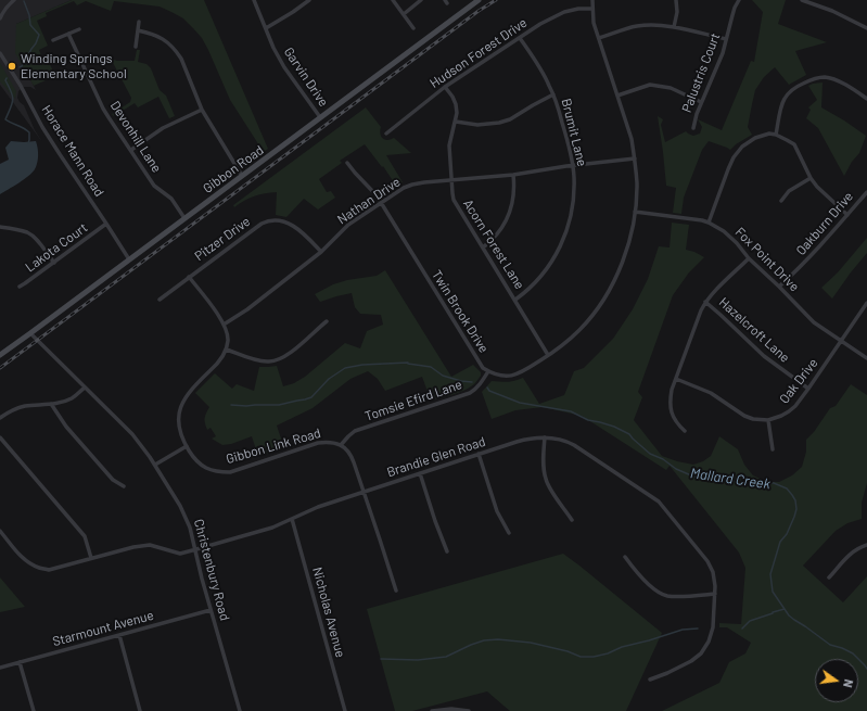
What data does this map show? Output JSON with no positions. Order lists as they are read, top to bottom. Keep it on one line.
{"streets":{"main road":["Gibbon Road"],"street":["Hudson Forest Drive","Palustris Court","Garvin Drive","Brumit Lane","Devonhill Lane","Horace Mann Road","Nathan Drive","Oakburn Drive","Pitzer Drive","Acorn Forest Lane","Lakota Court","Fox Point Drive","Twin Brook Drive","Hazelcroft Lane","Oak Drive","Tomsie Efird Lane","Gibbon Link Road","Brandie Glen Road","Christenbury Road","Nicholas Avenue","Starmount Avenue"]},"crossings":[["Hudson Forest Drive","Brumit Lane"],["Hudson Forest Drive","Acorn Forest Lane"],["Hudson Forest Drive","Twin Brook Drive"],["Garvin Drive","Gibbon Road"],["Brumit Lane","Nathan Drive"],["Brumit Lane","Acorn Forest Lane"],["Devonhill Lane","Gibbon Road"],["Horace Mann Road","Gibbon Road"],["Horace Mann Road","Lakota Court"],["Gibbon Road","Christenbury Road"],["Nathan Drive","Pitzer Drive"],["Nathan Drive","Acorn Forest Lane"],["Nathan Drive","Twin Brook Drive"],["Oakburn Drive","Fox Point Drive"],["Acorn Forest Lane","Twin Brook Drive"],["Fox Point Drive","Twin Brook Drive"],["Fox Point Drive","Oak Drive"],["Twin Brook Drive","Tomsie Efird Lane"],["Hazelcroft Lane","Oak Drive"],["Tomsie Efird Lane","Gibbon Link Road"],["Gibbon Link Road","Brandie Glen Road"],["Brandie Glen Road","Christenbury Road"],["Brandie Glen Road","Nicholas Avenue"],["Christenbury Road","Starmount Avenue"]],"water":["Mallard Creek"],"places":["Winding Springs Elementary School"],"north":"right"}
